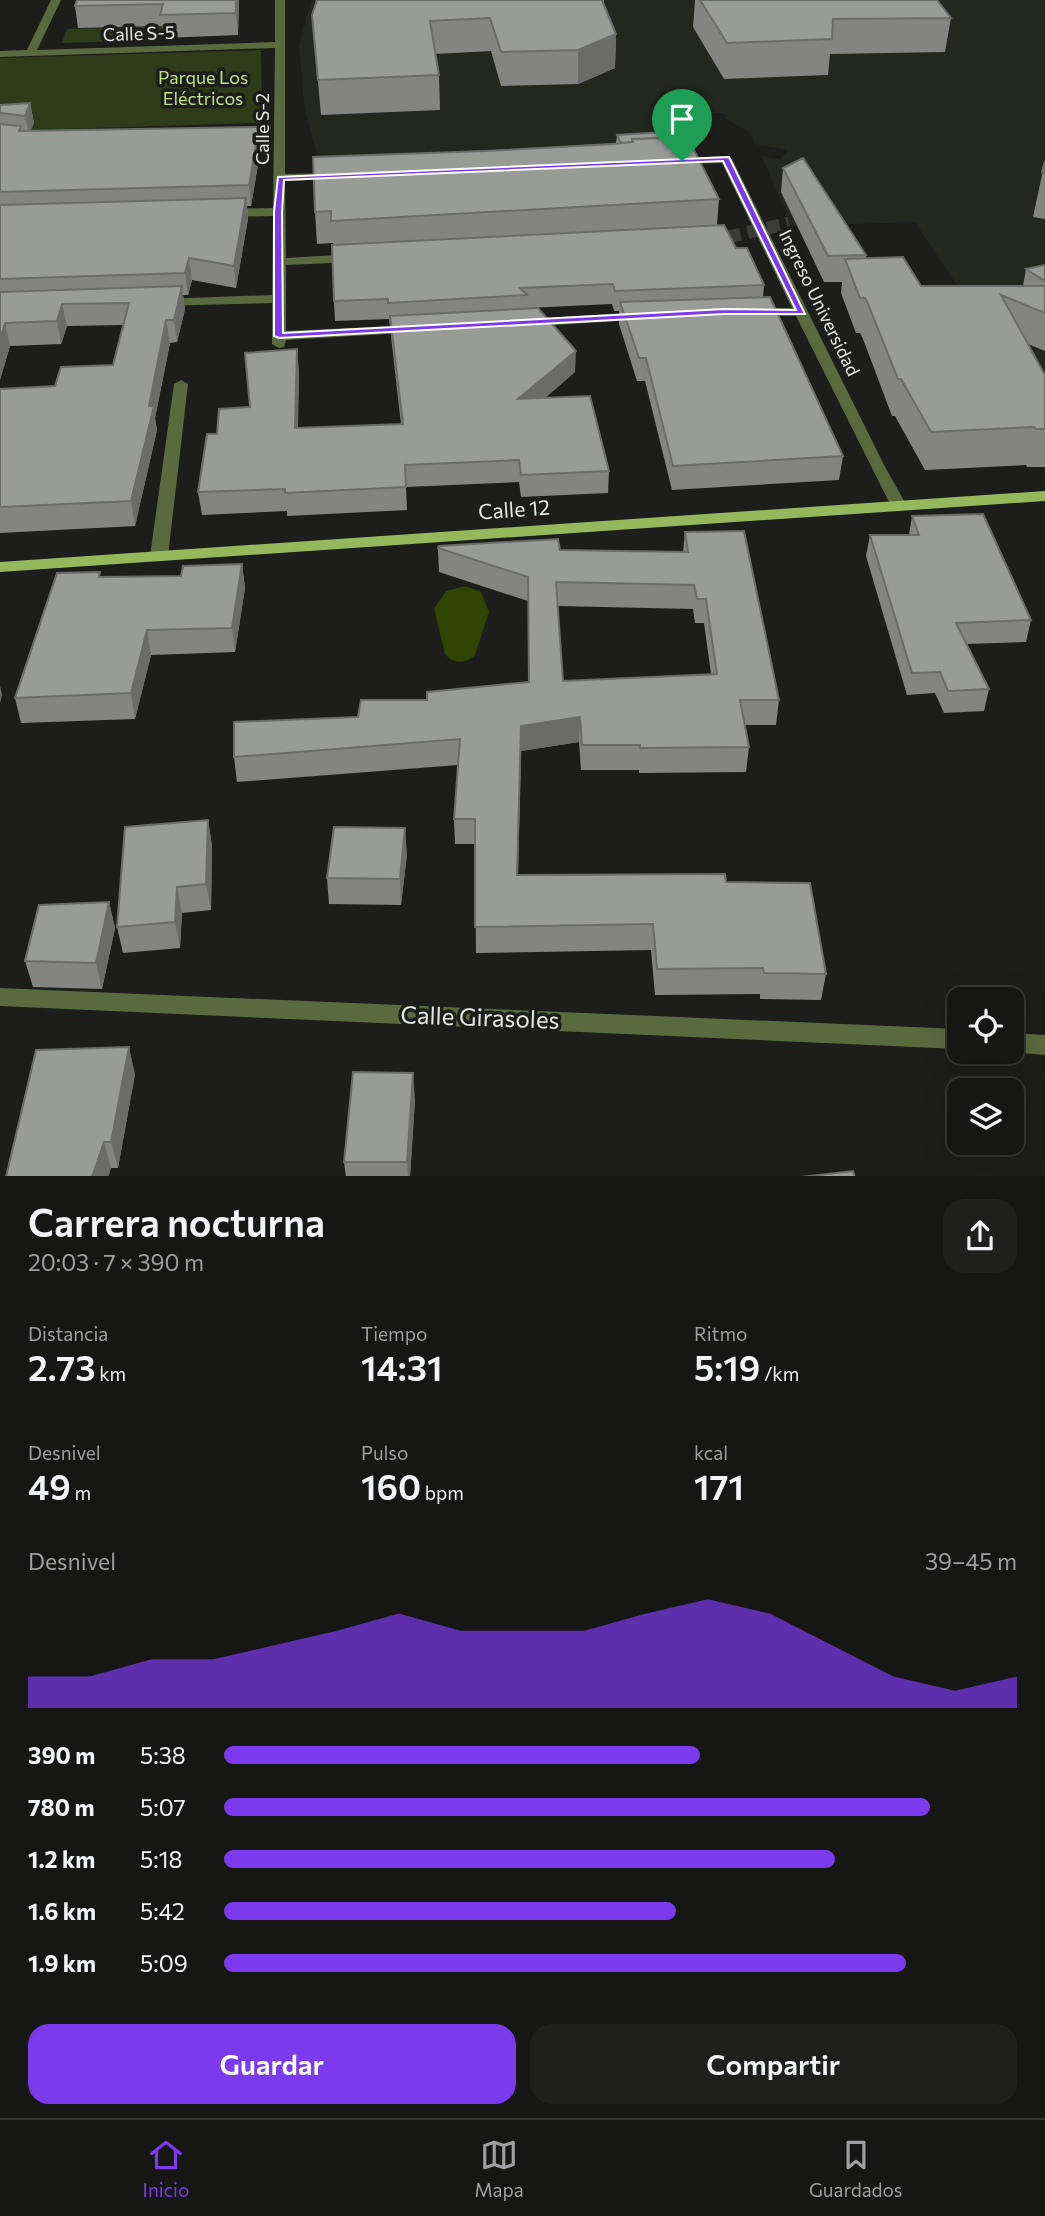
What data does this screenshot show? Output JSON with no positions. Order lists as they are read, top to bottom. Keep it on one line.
{"streets":{"main road":["Calle 12"],"street":["Calle S-5","Calle S-2","Ingreso Universidad","Calle Girasoles"]},"crossings":[["Calle S-5","Calle S-2"],["Ingreso Universidad","Calle 12"]],"parks":["Parque Los Eléctricos"],"page":{"heading":["Carrera nocturna","20:03 · 7 × 390 m"],"stats":[["Distancia","2.73 km"],["Tiempo","14:31"],["Ritmo","5:19 /km"],["Desnivel","49 m"],["Pulso","160 bpm"],["kcal","171"]],"chart":["Desnivel","39–45 m"],"list":[{"name":"390 m","note":"5:38"},{"name":"780 m","note":"5:07"},{"name":"1.2 km","note":"5:18"},{"name":"1.6 km","note":"5:42"},{"name":"1.9 km","note":"5:09"}],"buttons":["Guardar","Compartir"],"tabs":["Inicio","Mapa","Guardados"]}}
